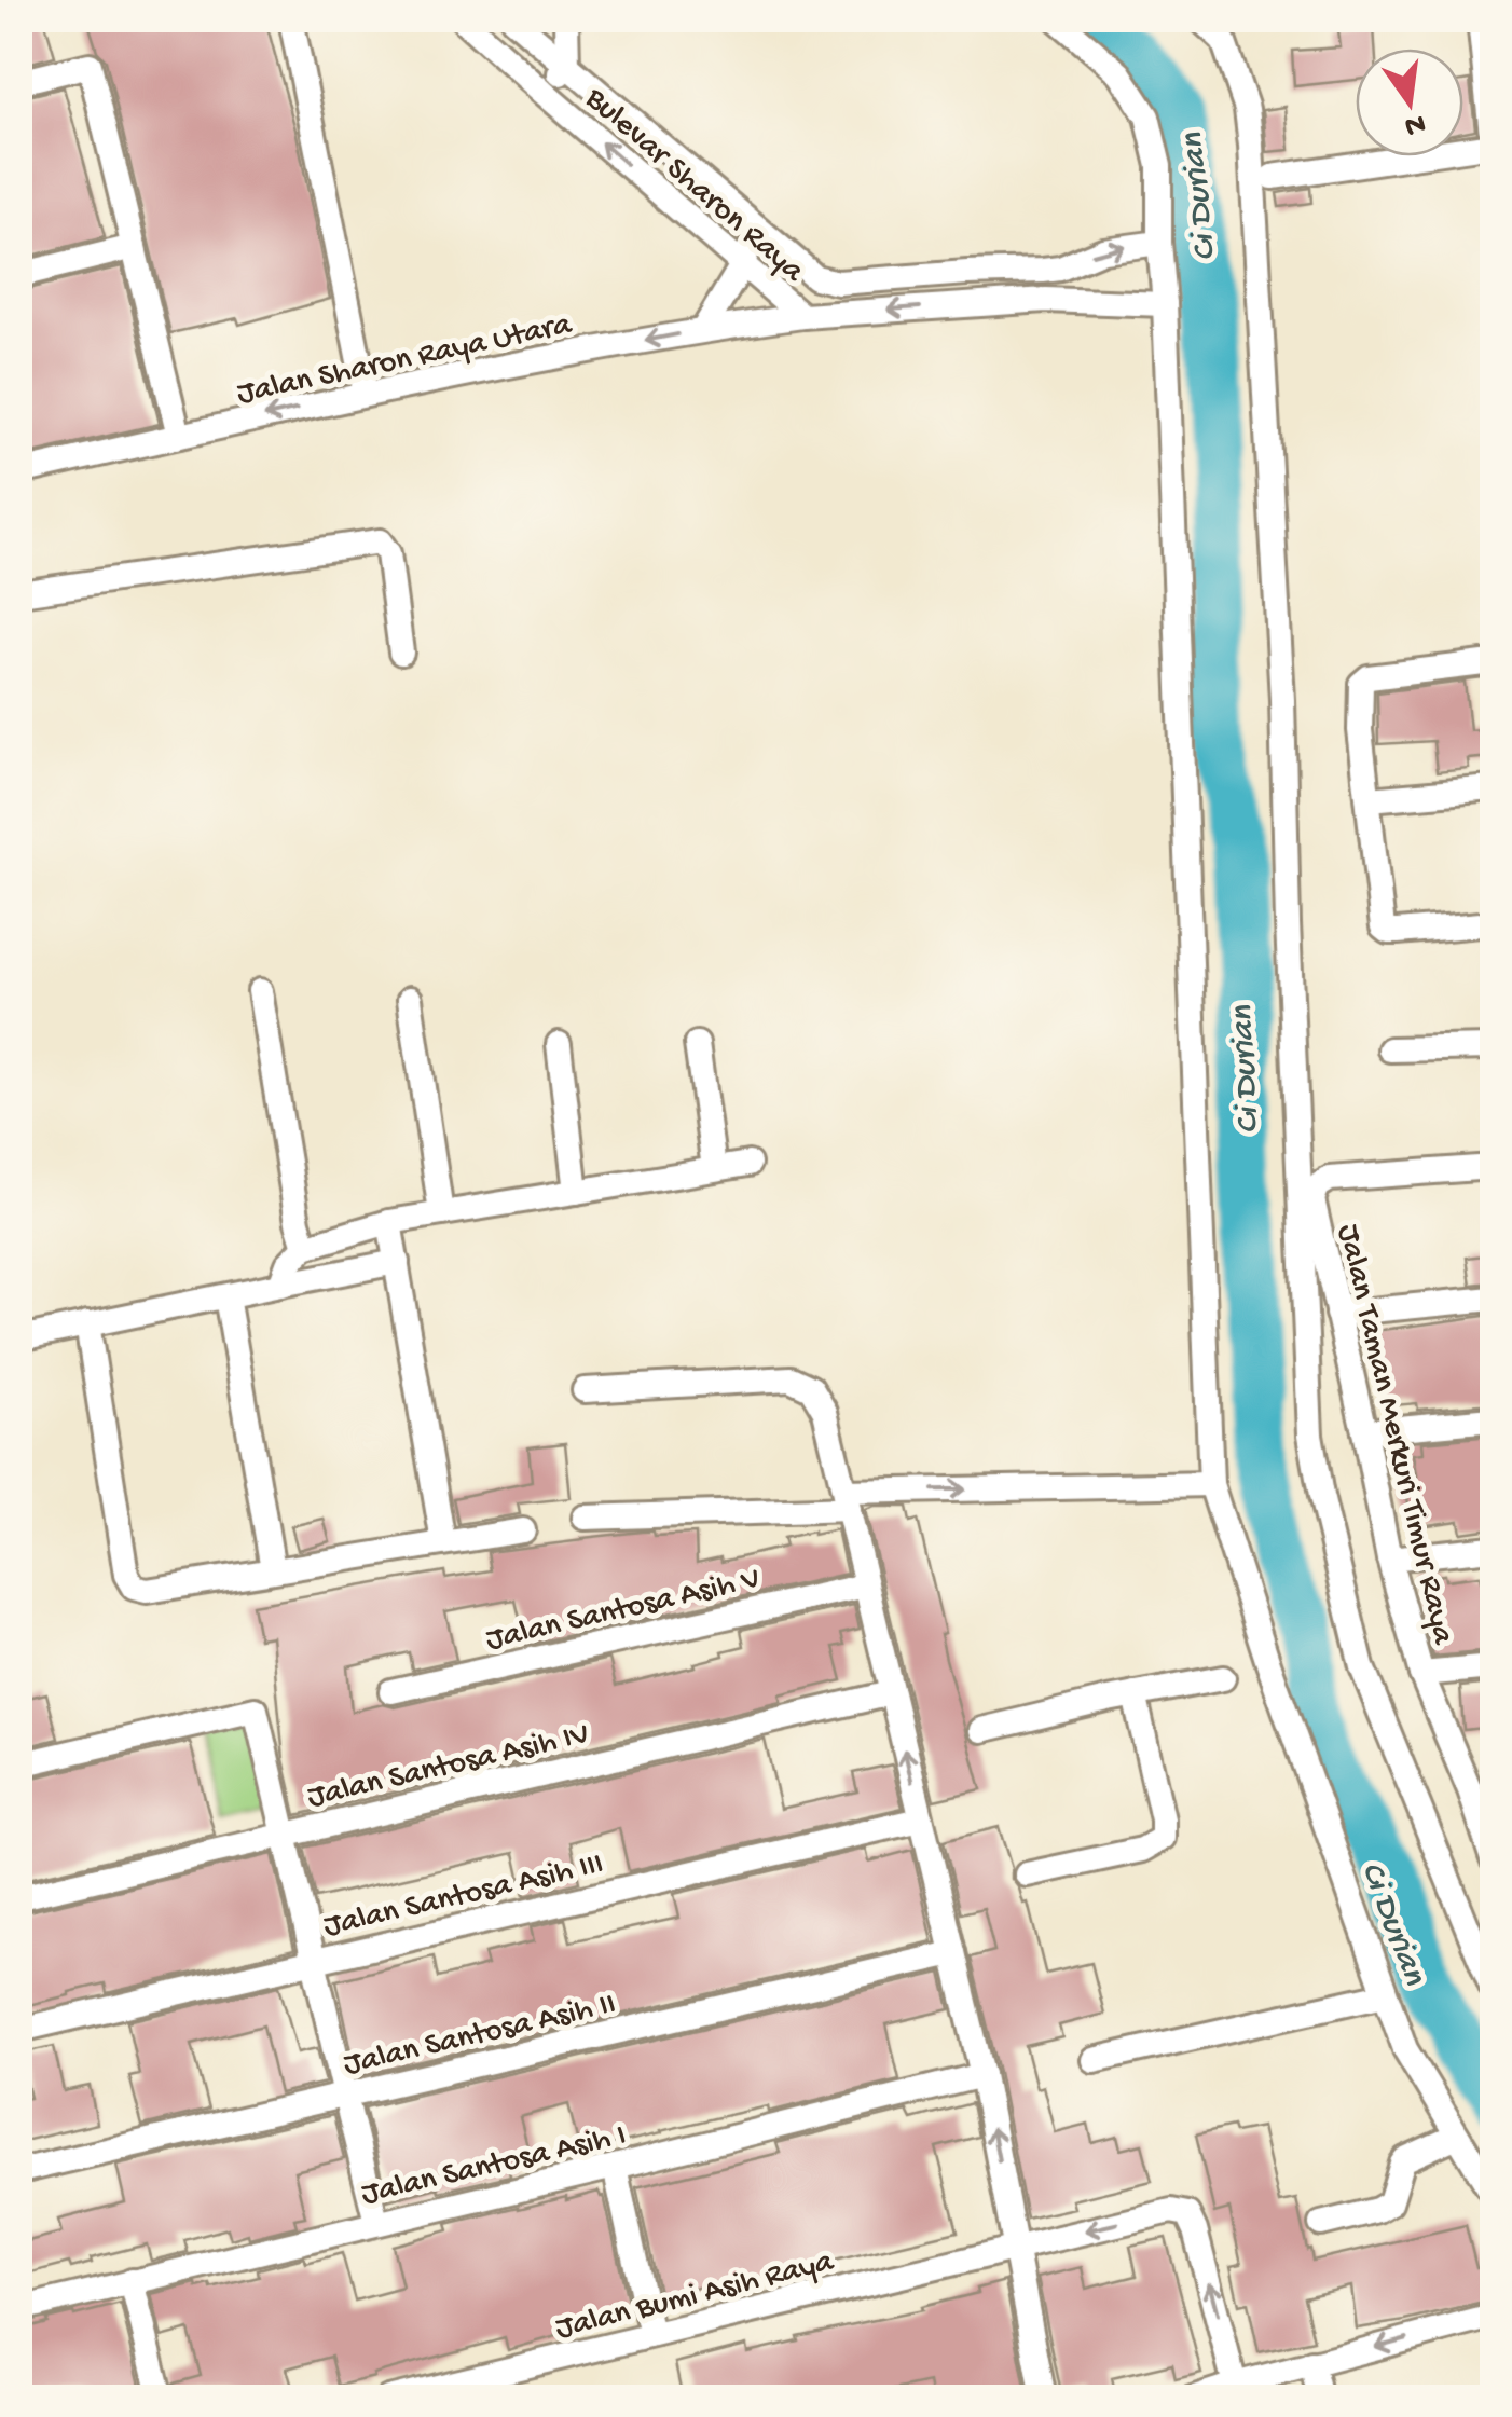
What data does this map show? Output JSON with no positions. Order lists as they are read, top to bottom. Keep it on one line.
{"streets":{"street":["Bulevar Sharon Raya","Jalan Sharon Raya Utara","Jalan Taman Merkuri Timur Raya","Jalan Santosa Asih V","Jalan Santosa Asih IV","Jalan Santosa Asih III","Jalan Santosa Asih II","Jalan Santosa Asih I","Jalan Bumi Asih Raya"]},"crossings":[["Bulevar Sharon Raya","Jalan Sharon Raya Utara"]],"one_way":["Jalan Sharon Raya Utara"],"water":["Ci Durian"],"north":"bottom"}
